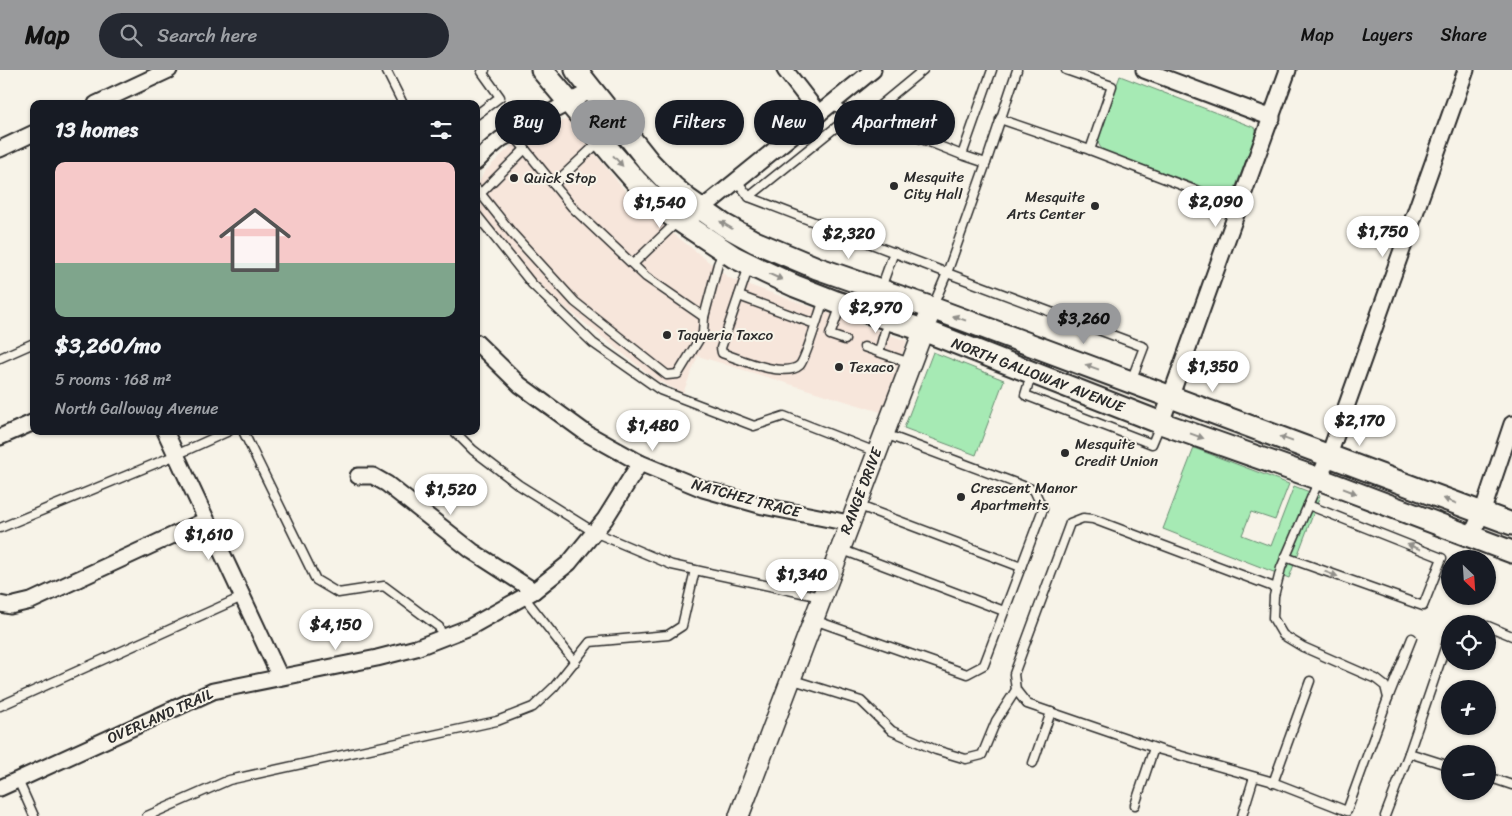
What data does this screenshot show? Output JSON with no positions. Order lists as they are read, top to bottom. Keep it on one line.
{"streets":{"main road":["NORTH GALLOWAY AVENUE"],"street":["RANGE DRIVE","NATCHEZ TRACE","OVERLAND TRAIL"]},"crossings":[["NORTH GALLOWAY AVENUE","RANGE DRIVE"],["RANGE DRIVE","NATCHEZ TRACE"],["NATCHEZ TRACE","OVERLAND TRAIL"]],"places":["Quick Stop","Mesquite City Hall","Mesquite Arts Center","Taqueria Taxco","Texaco","Mesquite Credit Union","Crescent Manor Apartments"],"north":"bottom right","page":{"header":"Map","search":"Search here","nav":["Map","Layers","Share"],"chip":["Buy","Rent","Filters","New","Apartment"],"heading":"13 homes","list":[{"name":"$3,260/mo","note":"5 rooms · 168 m² · North Galloway Avenue"}],"price":["$2,090","$1,540","$1,750","$2,320","$2,970","$3,260","$1,350","$2,170","$1,480","$1,520","$1,610","$1,340","$4,150"],"map_buttons":["+","−"]}}
